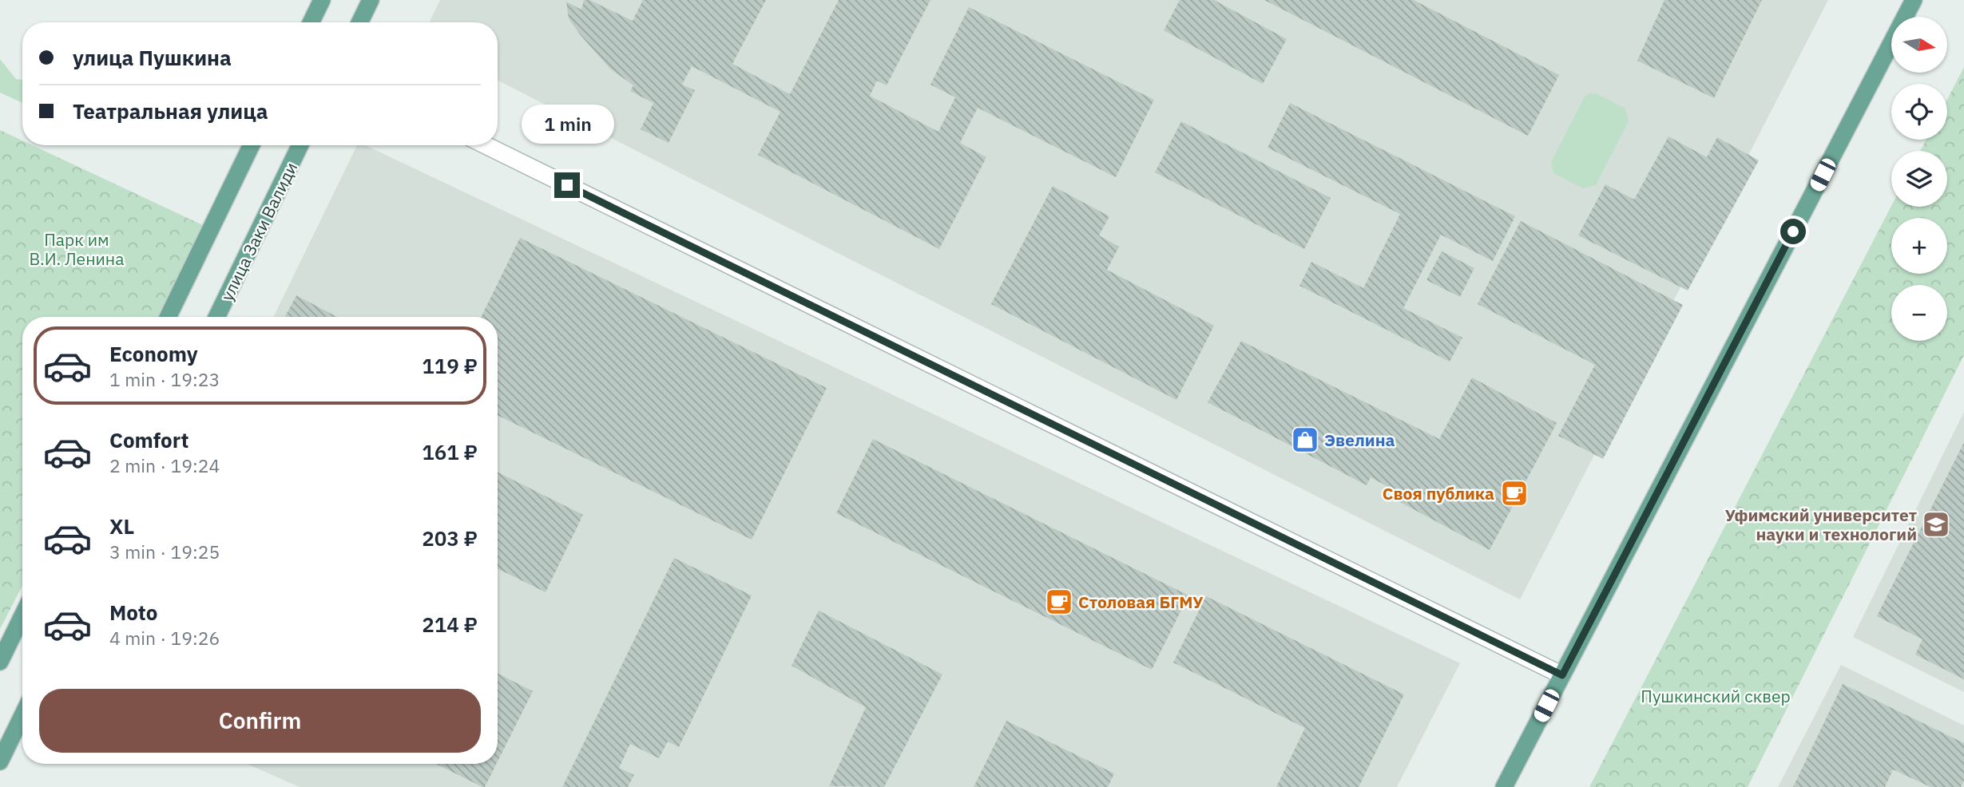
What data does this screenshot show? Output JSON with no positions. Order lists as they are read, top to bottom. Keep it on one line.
{"streets":{"main road":["улица Заки Валиди"]},"parks":["Парк им В.И. Ленина","Пушкинский сквер"],"places":{"shop":["Эвелина"],"cafe":["Своя публика","Столовая БГМУ"],"school or university":["Уфимский университет науки и технологий"]},"north":"right","page":{"map_buttons":["+","−"],"banner":["улица Пушкина","Театральная улица"],"bubble":"1 min","list":[{"name":"Economy","note":"1 min · 19:23","value":"119 ₽"},{"name":"Comfort","note":"2 min · 19:24","value":"161 ₽"},{"name":"XL","note":"3 min · 19:25","value":"203 ₽"},{"name":"Moto","note":"4 min · 19:26","value":"214 ₽"}],"buttons":"Confirm"}}
